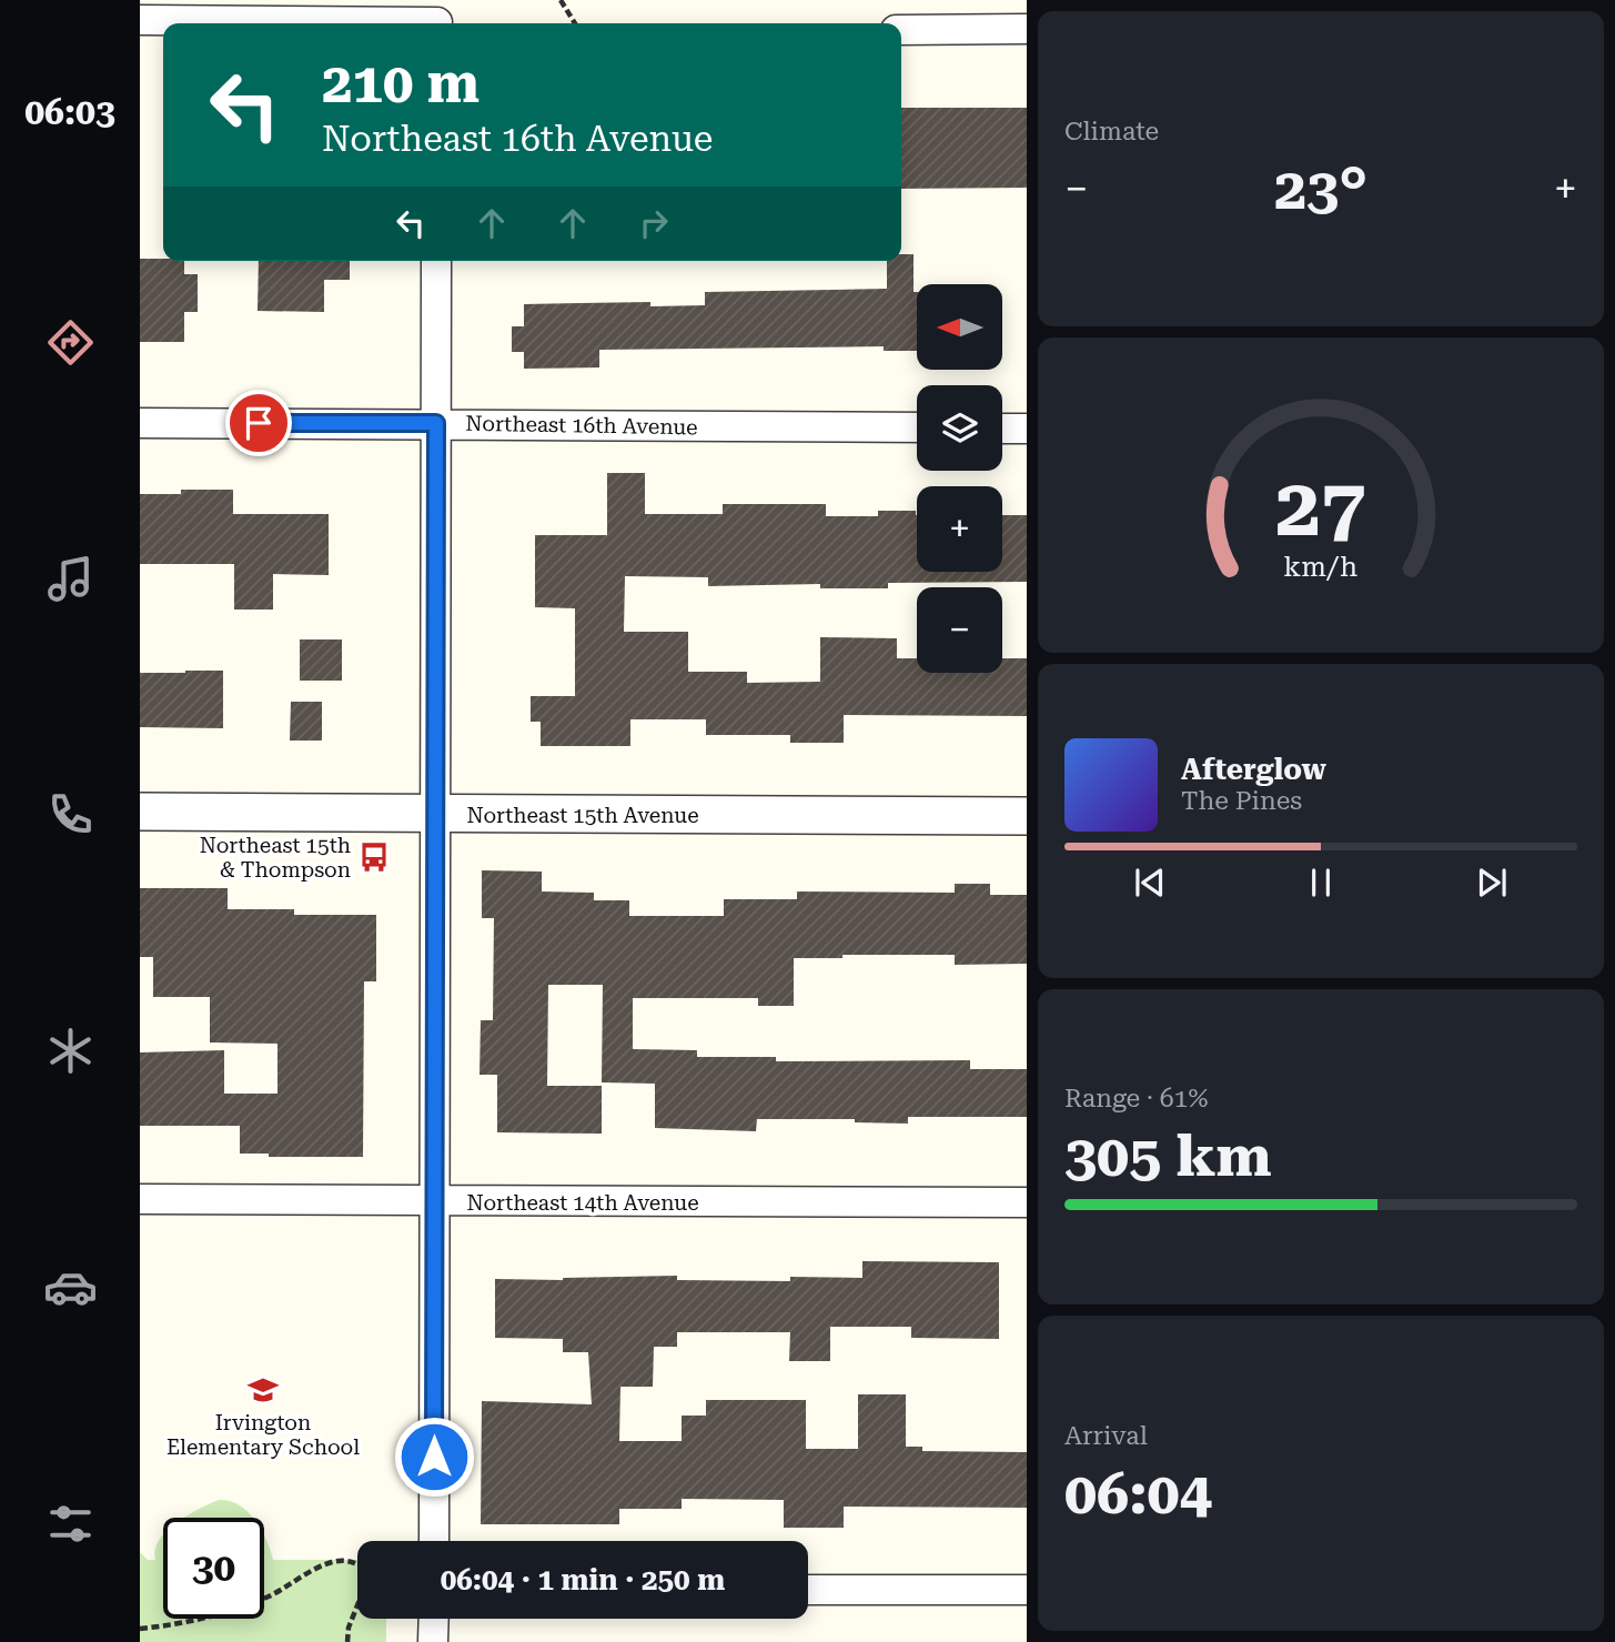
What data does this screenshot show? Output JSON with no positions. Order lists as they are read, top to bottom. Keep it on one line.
{"streets":{"street":["Northeast 16th Avenue","Northeast 15th Avenue","Northeast 14th Avenue"]},"places":{"bus stop":["Northeast 15th & Thompson"],"school or university":["Irvington Elementary School"]},"north":"left","page":{"tabs":"06:03","tile":["Climate",["Range · 61%","305 km"],["Arrival","06:04"]],"turn":["210 m","Northeast 16th Avenue"],"heat":["−","23°","+"],"map_buttons":["+","−"],"song":["Afterglow","The Pines"],"limit":"30","trip":"06:04 · 1 min · 250 m","gauge":["27","km/h"]}}
